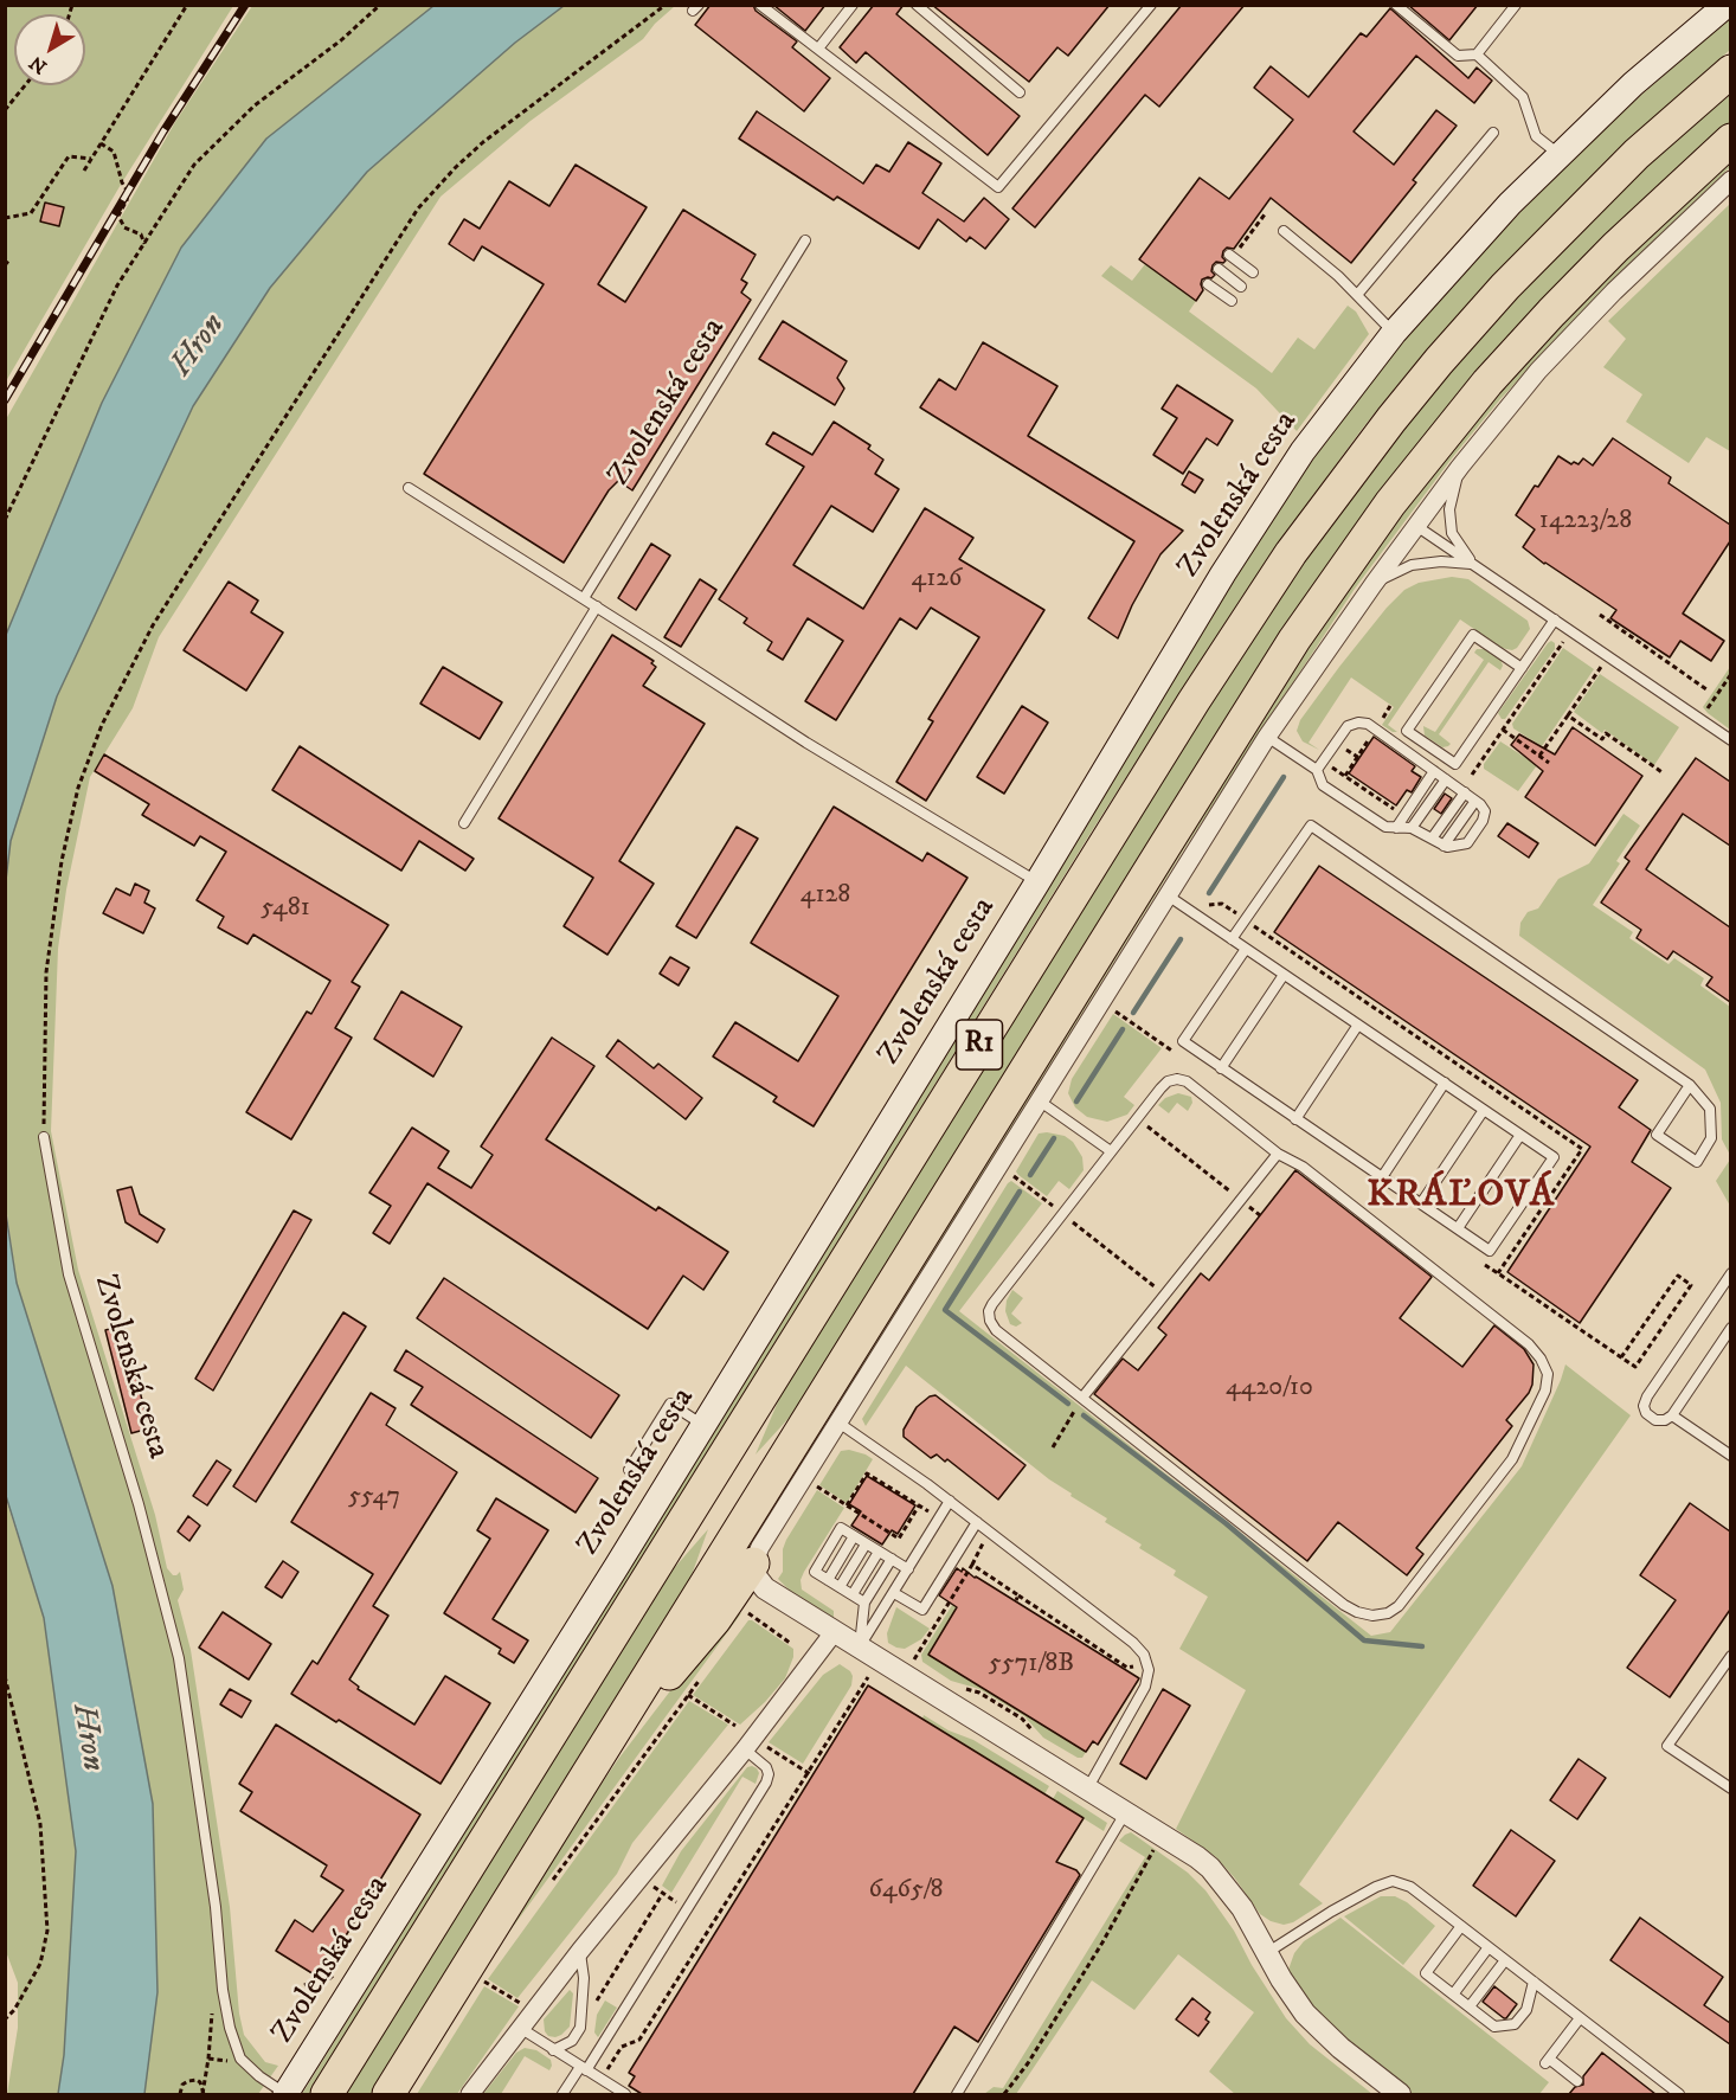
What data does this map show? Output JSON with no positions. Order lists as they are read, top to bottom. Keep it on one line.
{"streets":{"highway":["R1"],"main road":["Zvolenská cesta"]},"districts":["KRÁĽOVÁ"],"water":["Hron"],"house_numbers":["14223/28","4126","4128","5481","4420/10","5547","5571/8B","6465/8"],"north":"bottom left"}
